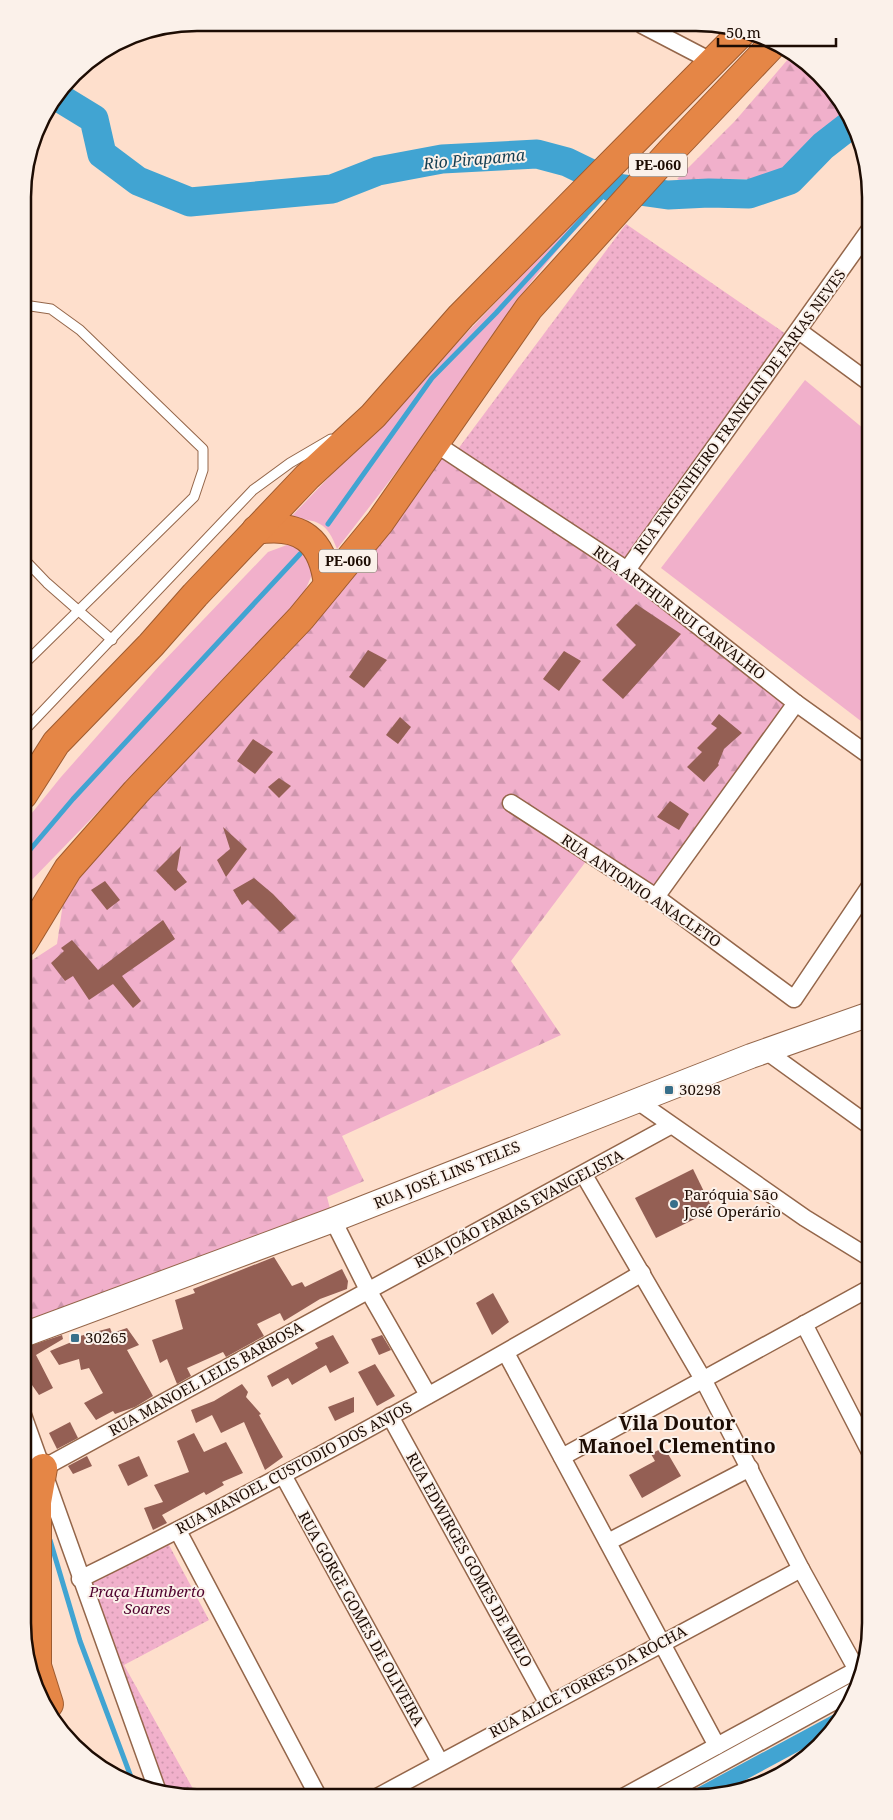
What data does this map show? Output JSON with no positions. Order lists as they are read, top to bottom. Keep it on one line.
{"streets":{"highway":["PE-060"],"street":["RUA ENGENHEIRO FRANKLIN DE FARIAS NEVES","RUA ARTHUR RUI CARVALHO","RUA ANTONIO ANACLETO","RUA JOSÉ LINS TELES","RUA JOÃO FARIAS EVANGELISTA","RUA MANOEL LELIS BARBOSA","RUA MANOEL CUSTODIO DOS ANJOS","RUA EDWIRGES GOMES DE MELO","RUA GORGE GOMES DE OLIVEIRA","RUA ALICE TORRES DA ROCHA"]},"crossings":[["PE-060","RUA ARTHUR RUI CARVALHO"],["RUA ENGENHEIRO FRANKLIN DE FARIAS NEVES","RUA ARTHUR RUI CARVALHO"],["RUA JOÃO FARIAS EVANGELISTA","RUA MANOEL LELIS BARBOSA"],["RUA MANOEL CUSTODIO DOS ANJOS","RUA EDWIRGES GOMES DE MELO"],["RUA MANOEL CUSTODIO DOS ANJOS","RUA GORGE GOMES DE OLIVEIRA"],["RUA EDWIRGES GOMES DE MELO","RUA ALICE TORRES DA ROCHA"],["RUA GORGE GOMES DE OLIVEIRA","RUA ALICE TORRES DA ROCHA"]],"districts":["Vila Doutor Manoel Clementino"],"water":["Rio Pirapama"],"parks":["Praça Humberto Soares"],"places":{"transit":["30298","30265"],"other":["Paróquia São José Operário"]},"scale_bar":"50 m"}
